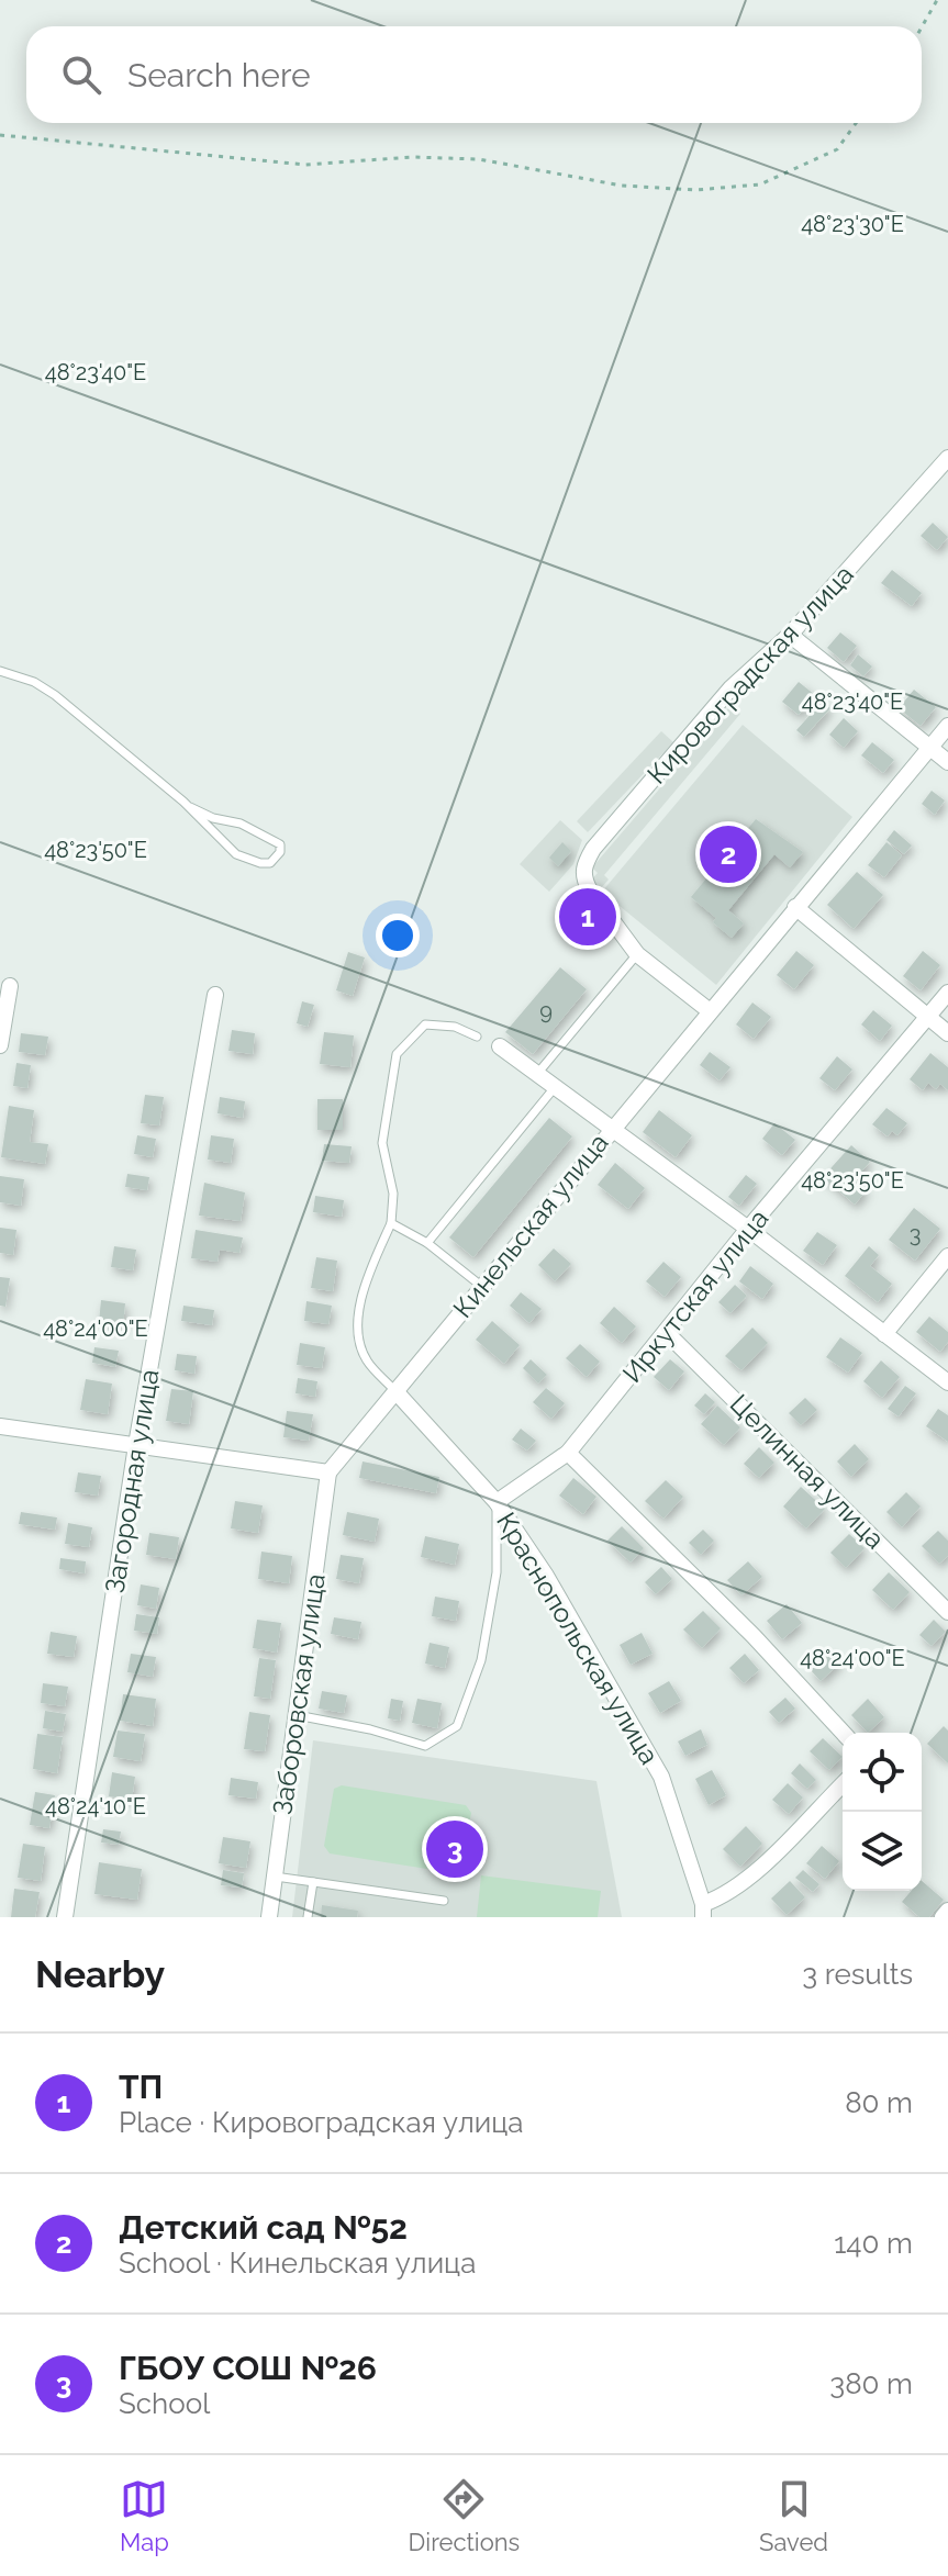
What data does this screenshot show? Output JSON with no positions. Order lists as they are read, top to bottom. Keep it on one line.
{"streets":{"street":["Кировоградская улица","Кинельская улица","Иркутская улица","Целинная улица","Загородная улица","Краснопольская улица","Заборовская улица"]},"crossings":[["Кировоградская улица","Кинельская улица"],["Кинельская улица","Краснопольская улица"],["Кинельская улица","Заборовская улица"],["Иркутская улица","Целинная улица"],["Иркутская улица","Краснопольская улица"]],"house_numbers":["9","3"],"page":{"search":"Search here","pins":["2","1","3"],"heading":["Nearby","3 results"],"list":[{"mark":"1","name":"ТП","note":"Place · Кировоградская улица","value":"80 m"},{"mark":"2","name":"Детский сад №52","note":"School · Кинельская улица","value":"140 m"},{"mark":"3","name":"ГБОУ СОШ №26","note":"School","value":"380 m"}],"nav":["Map","Directions","Saved"]},"coordinates":["48°23'30\"E","48°23'40\"E","48°23'50\"E","48°24'00\"E","48°24'10\"E"]}
